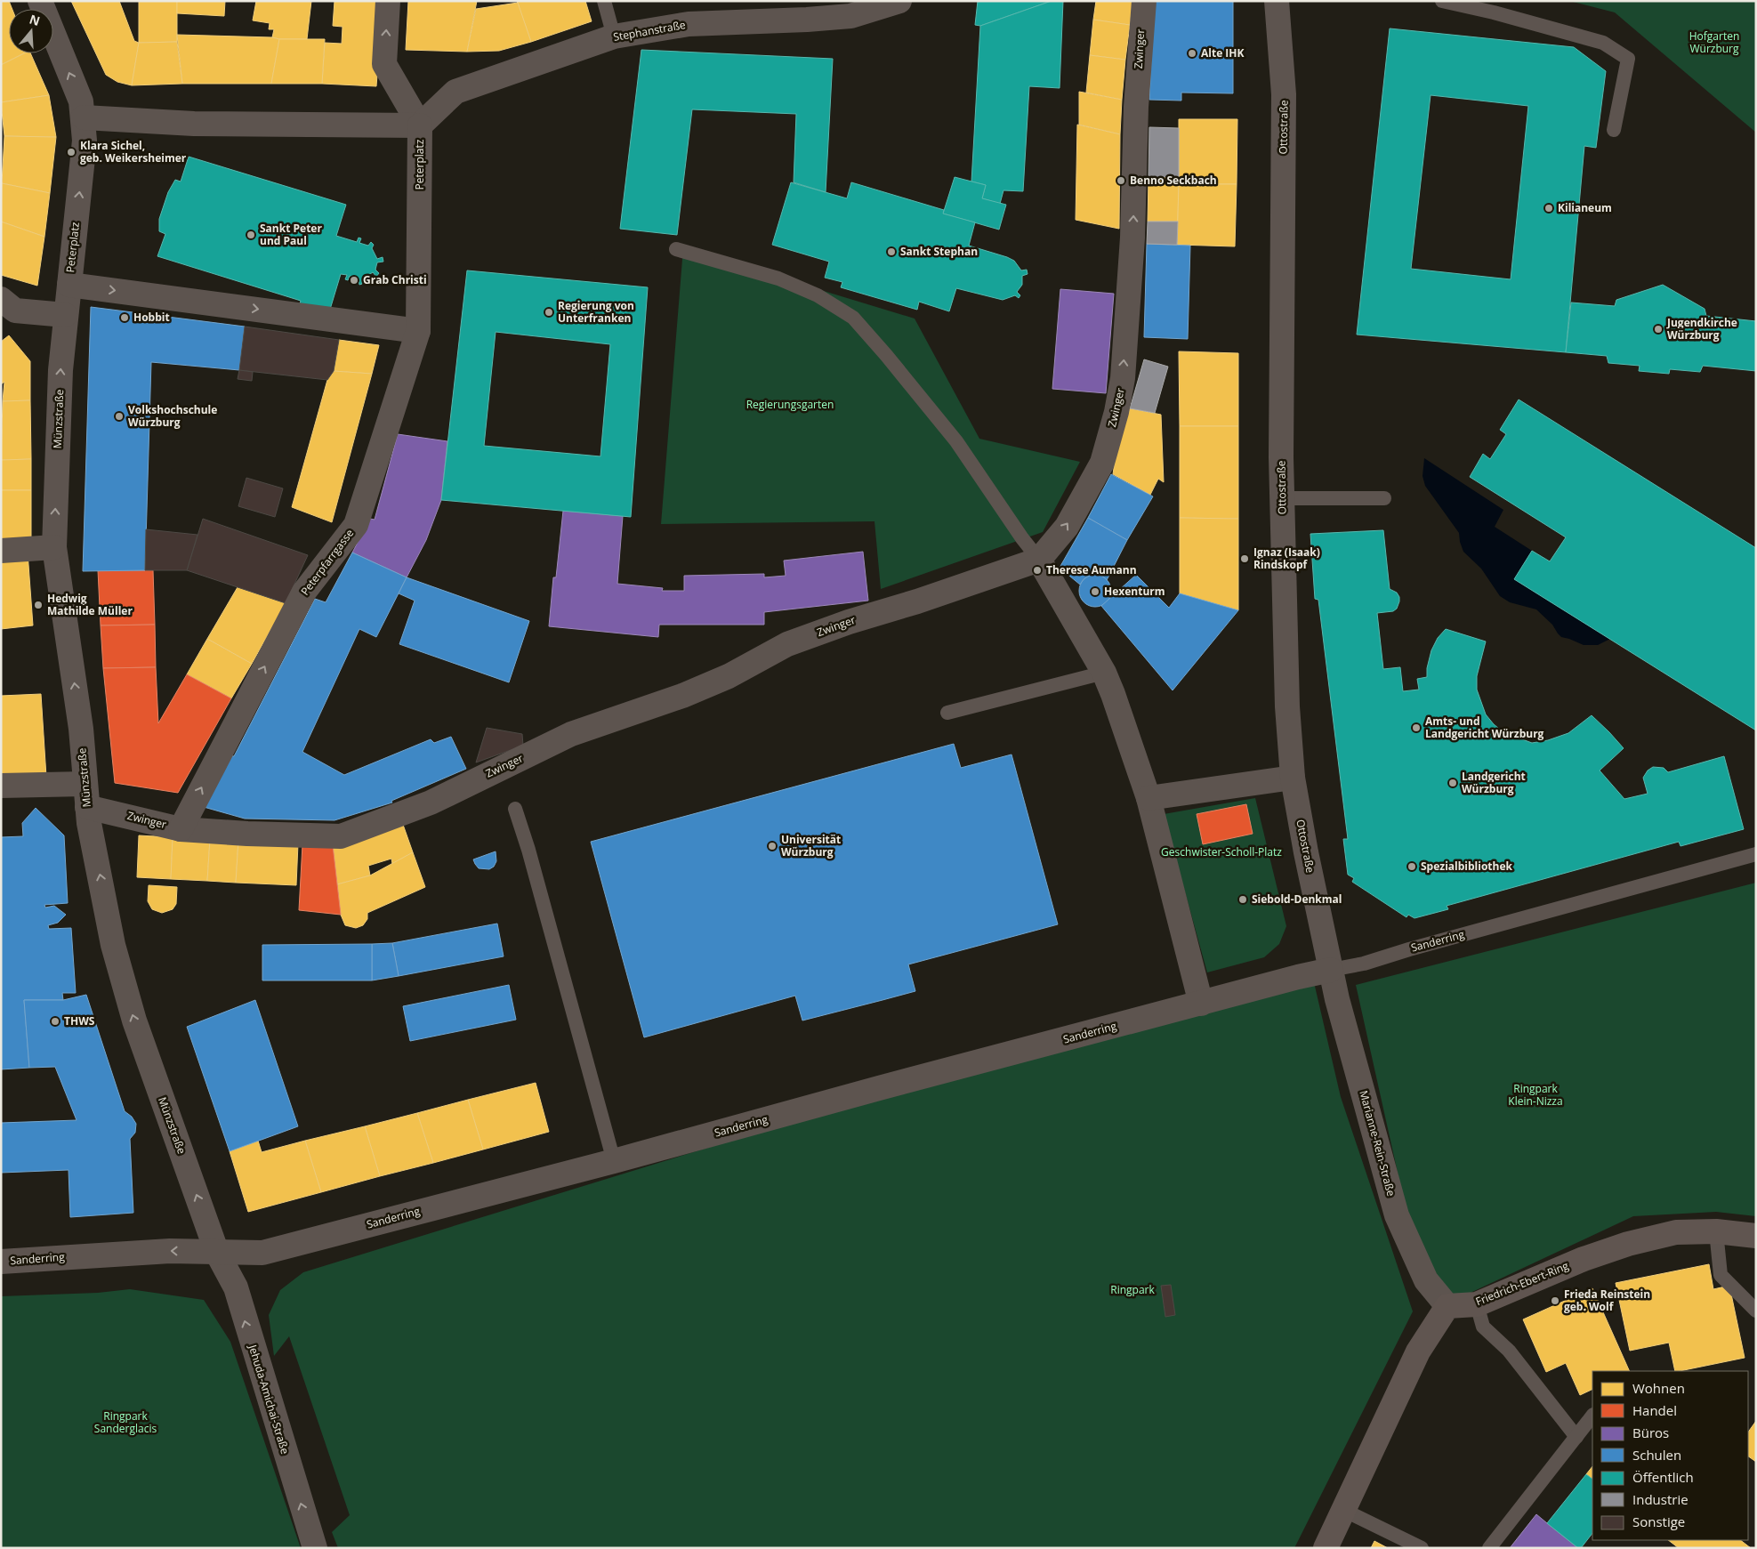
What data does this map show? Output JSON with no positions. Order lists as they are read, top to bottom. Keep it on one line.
{"streets":{"main road":["Friedrich-Ebert-Ring"],"street":["Stephanstraße","Zwinger","Ottostraße","Peterplatz","Münzstraße","Peterpfarrgasse","Sanderring","Marianne-Rein-Straße","Jehuda-Amichai-Straße"]},"crossings":[["Stephanstraße","Peterplatz"],["Zwinger","Münzstraße"],["Zwinger","Peterpfarrgasse"],["Ottostraße","Sanderring"],["Ottostraße","Marianne-Rein-Straße"],["Peterplatz","Münzstraße"],["Peterplatz","Peterpfarrgasse"],["Münzstraße","Sanderring"],["Münzstraße","Jehuda-Amichai-Straße"],["Sanderring","Marianne-Rein-Straße"],["Sanderring","Jehuda-Amichai-Straße"],["Marianne-Rein-Straße","Friedrich-Ebert-Ring"]],"one_way":["Münzstraße","Peterpfarrgasse","Jehuda-Amichai-Straße"],"parks":["Hofgarten Würzburg","Regierungsgarten","Geschwister-Scholl-Platz","Ringpark Klein-Nizza","Ringpark","Ringpark Sanderglacis"],"places":["Alte IHK","Klara Sichel, geb. Weikersheimer","Benno Seckbach","Kilianeum","Sankt Peter und Paul","Sankt Stephan","Grab Christi","Regierung von Unterfranken","Hobbit","Jugendkirche Würzburg","Volkshochschule Würzburg","Ignaz (Isaak) Rindskopf","Therese Aumann","Hexenturm","Hedwig Mathilde Müller","Amts- und Landgericht Würzburg","Landgericht Würzburg","Universität Würzburg","Spezialbibliothek","Siebold-Denkmal","THWS","Frieda Reinstein geb. Wolf"],"legend":["Wohnen","Handel","Büros","Schulen","Öffentlich","Industrie","Sonstige"],"north":"top"}
